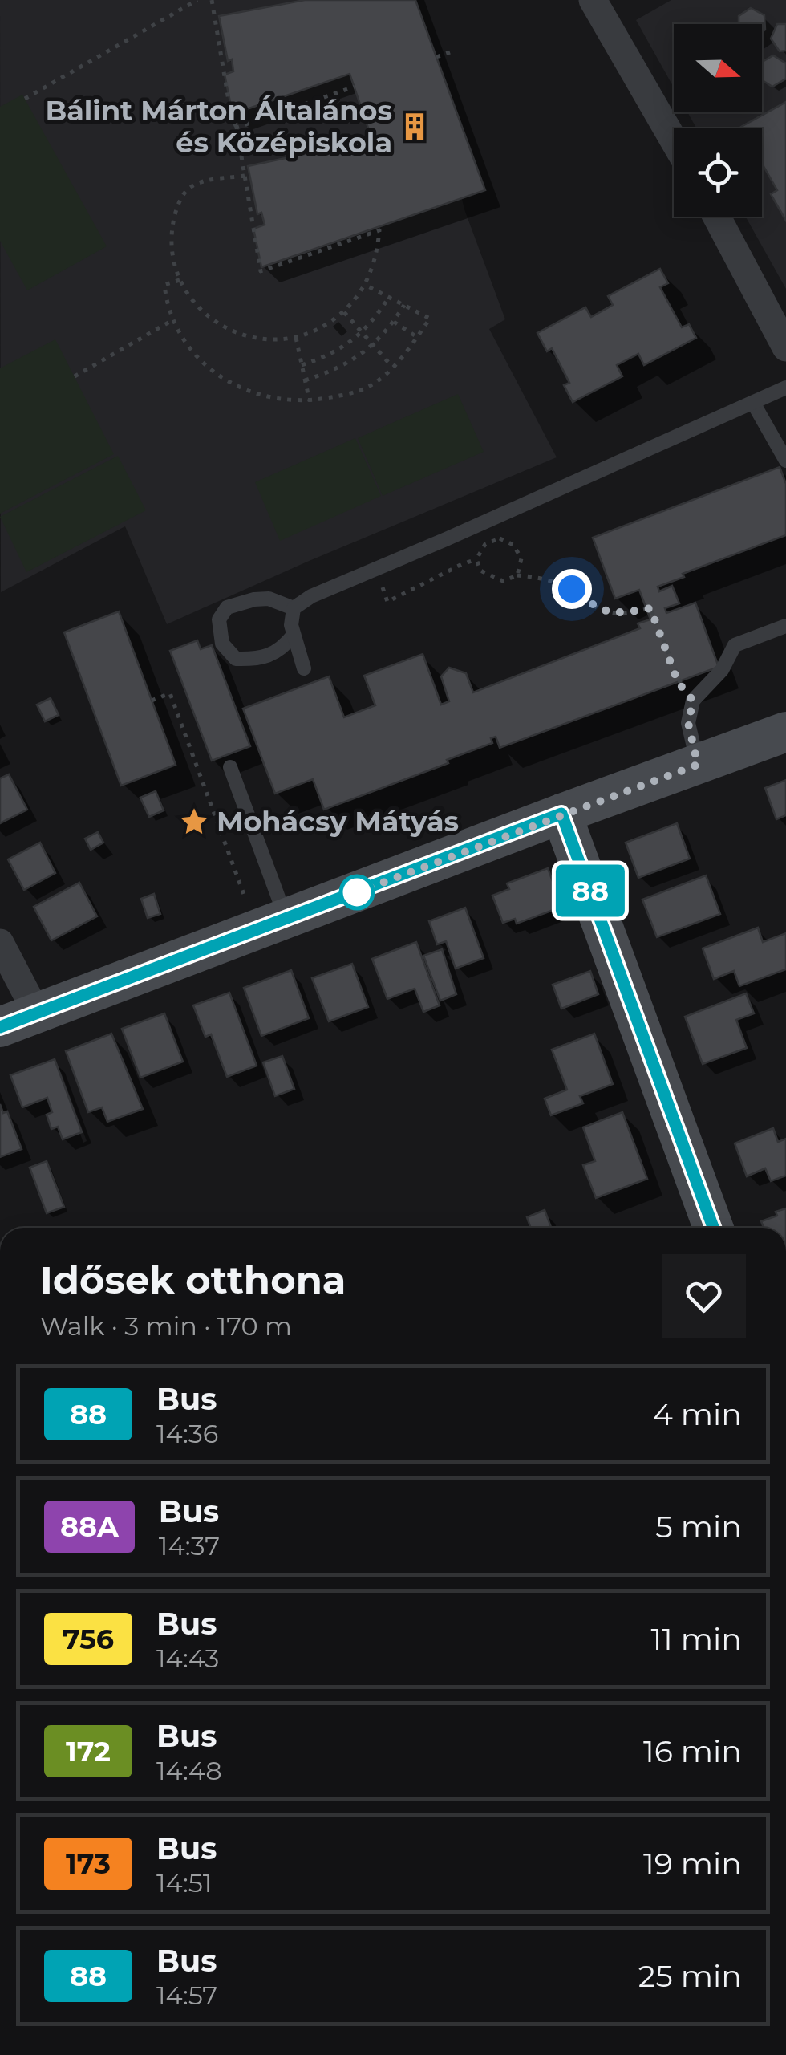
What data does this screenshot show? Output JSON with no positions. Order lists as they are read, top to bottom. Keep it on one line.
{"places":{"building":["Bálint Márton Általános és Középiskola"],"place":["Mohácsy Mátyás"]},"lines":["bus line 88"],"north":"right","page":{"on_map":"88","heading":["Idősek otthona","Walk · 3 min · 170 m"],"list":[{"mark":"88","name":"Bus","note":"14:36","value":"4 min"},{"mark":"88A","name":"Bus","note":"14:37","value":"5 min"},{"mark":"756","name":"Bus","note":"14:43","value":"11 min"},{"mark":"172","name":"Bus","note":"14:48","value":"16 min"},{"mark":"173","name":"Bus","note":"14:51","value":"19 min"},{"mark":"88","name":"Bus","note":"14:57","value":"25 min"}]}}
